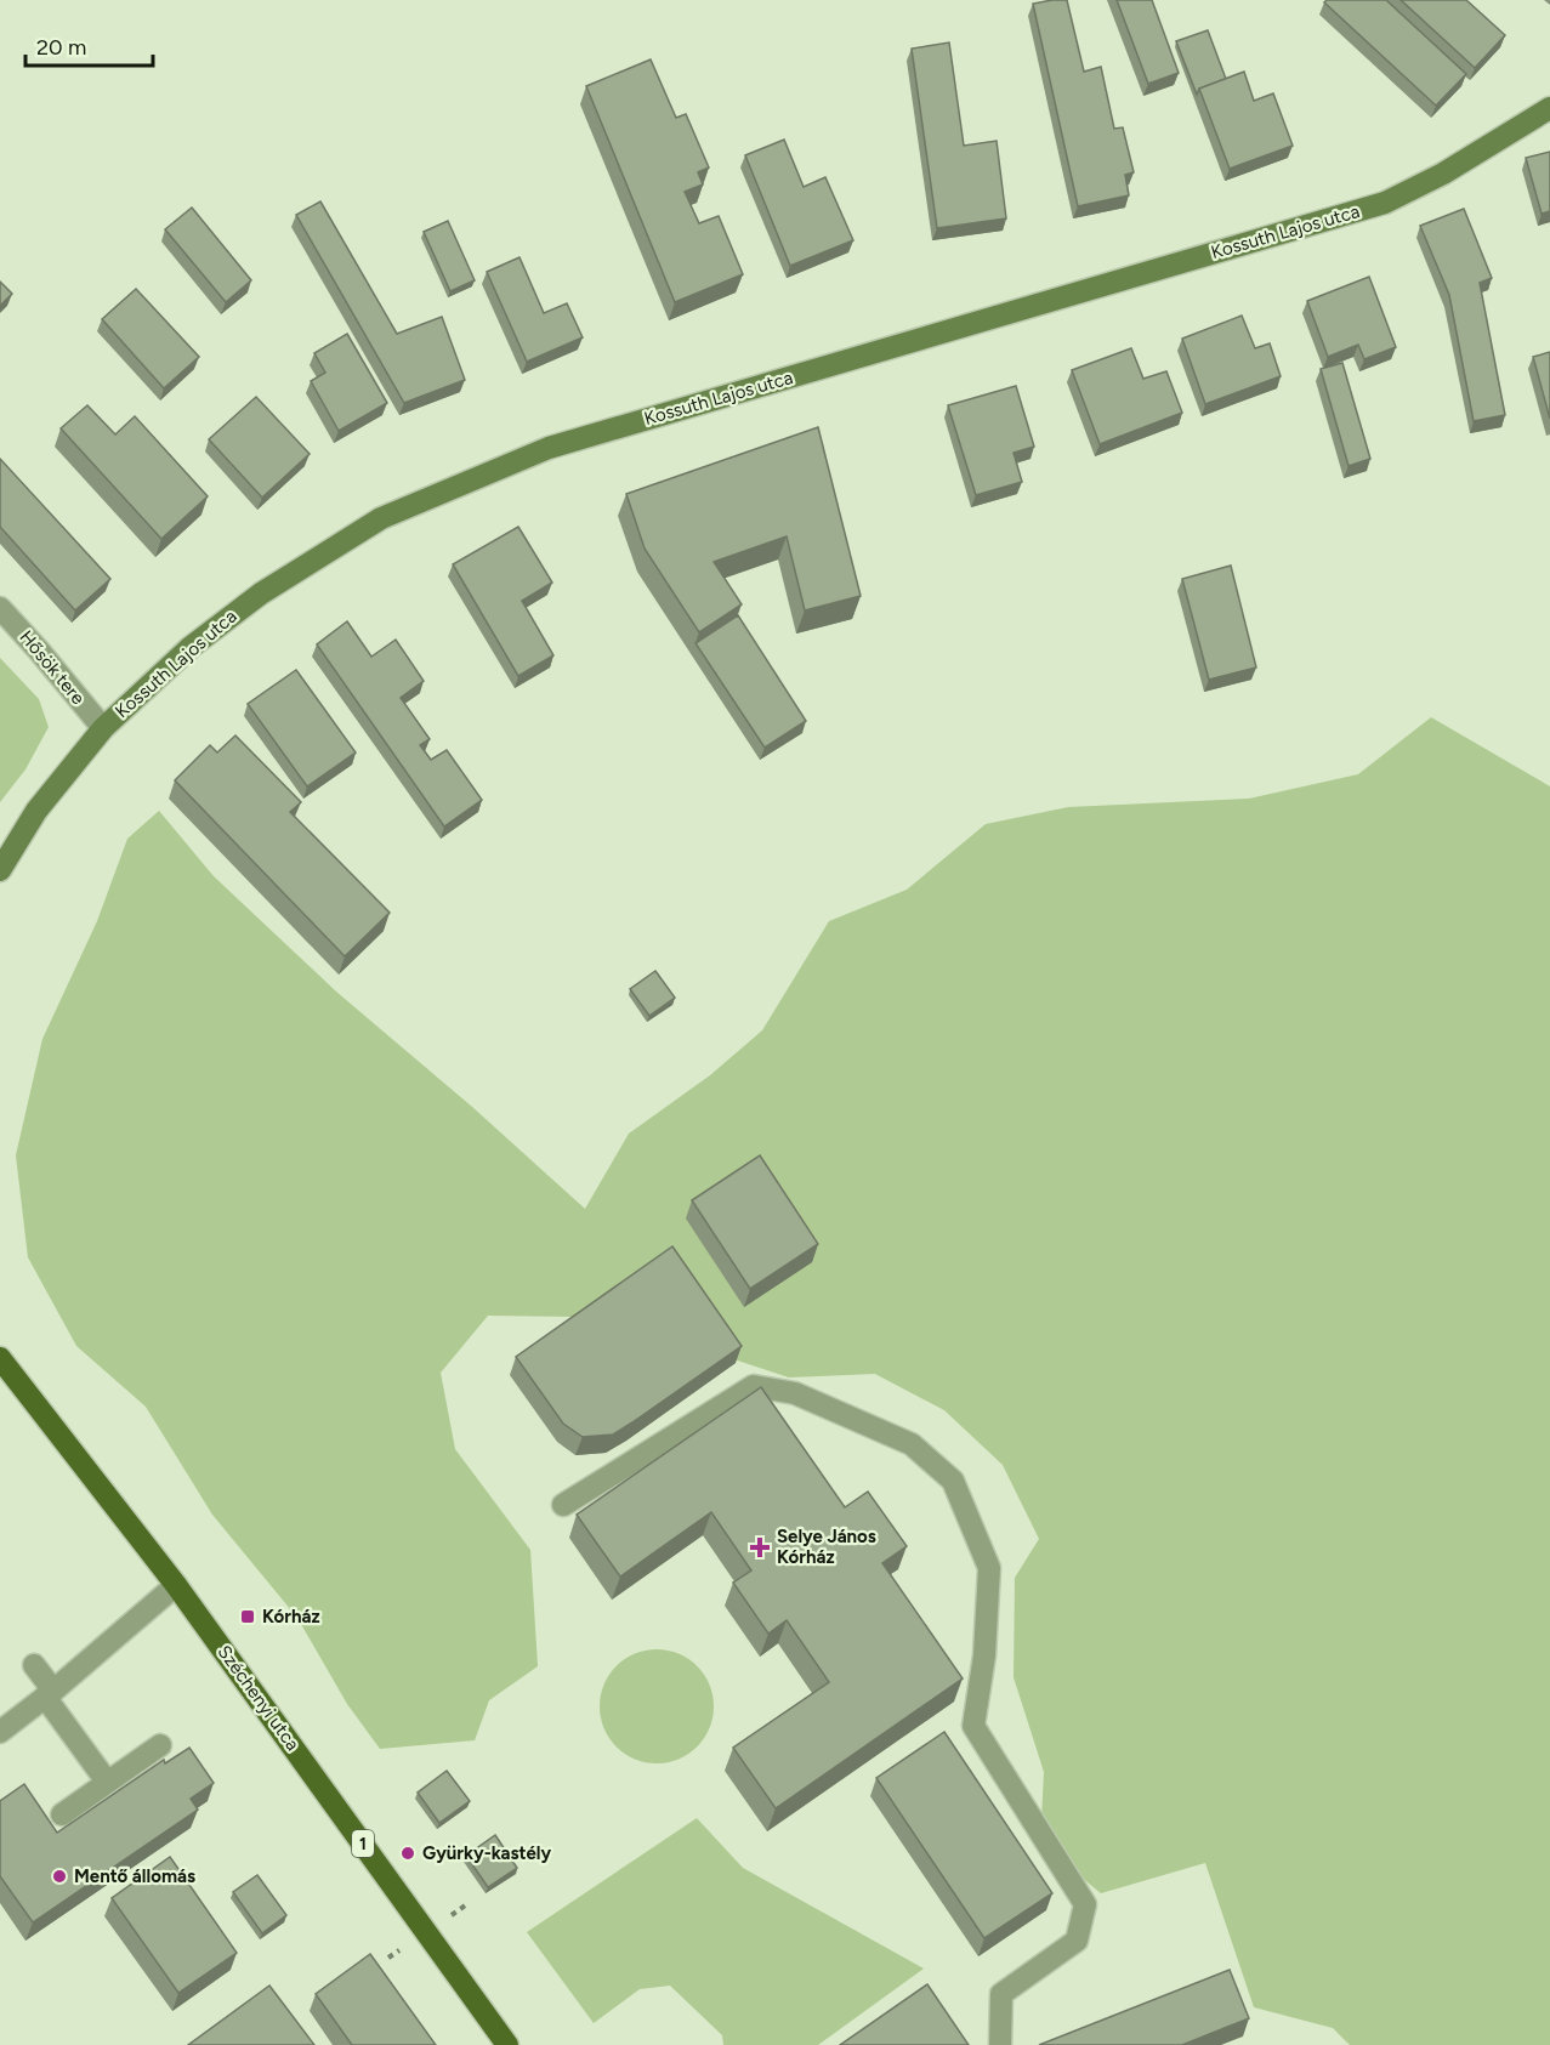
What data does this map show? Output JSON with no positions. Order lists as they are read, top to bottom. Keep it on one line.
{"streets":{"main road":["Széchenyi utca","1"],"street":["Kossuth Lajos utca","Hősök tere"]},"crossings":[["Kossuth Lajos utca","Hősök tere"]],"places":{"health":["Selye János Kórház"],"transit":["Kórház"],"other":["Gyürky-kastély","Mentő állomás"]},"scale_bar":"20 m"}
